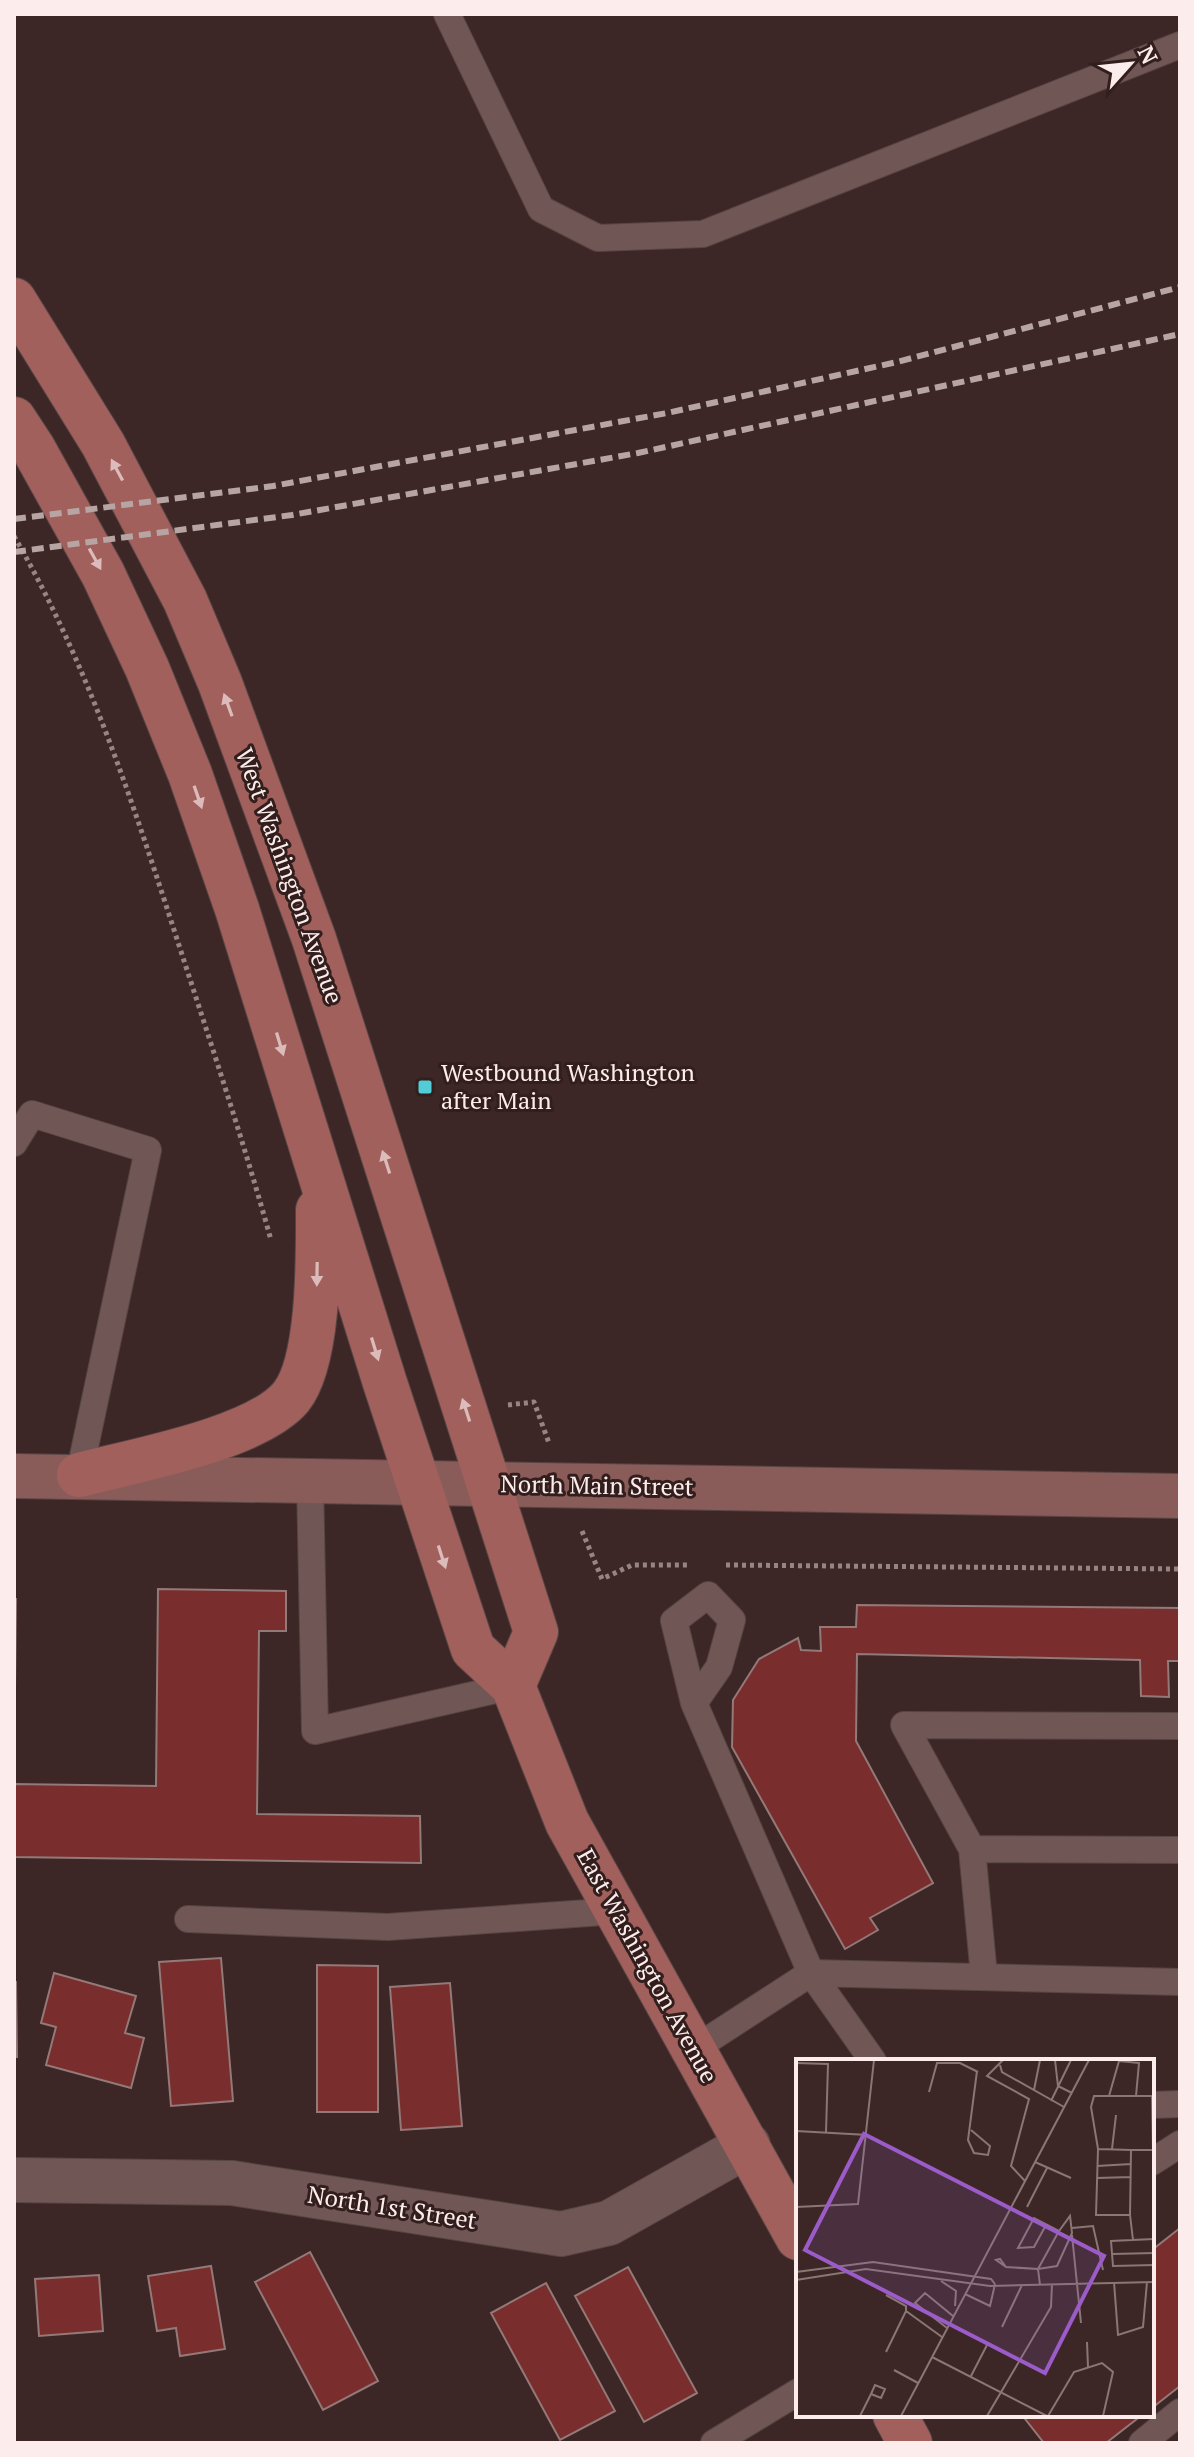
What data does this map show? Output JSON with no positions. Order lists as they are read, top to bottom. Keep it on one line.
{"streets":{"main road":["West Washington Avenue","North Main Street","East Washington Avenue"],"street":["North 1st Street"]},"crossings":[["West Washington Avenue","North Main Street"],["North Main Street","East Washington Avenue"],["East Washington Avenue","North 1st Street"]],"places":{"transit":["Westbound Washington after Main"]},"north":"top right"}
